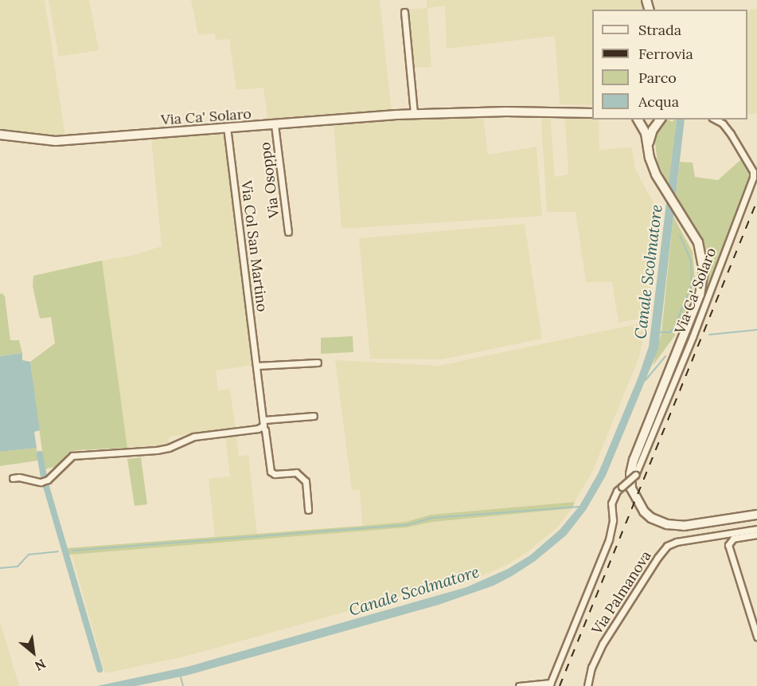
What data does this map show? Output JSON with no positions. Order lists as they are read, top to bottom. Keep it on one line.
{"streets":{"street":["Via Ca' Solaro","Via Osoppo","Via Col San Martino","Via Palmanova"]},"crossings":[["Via Ca' Solaro","Via Osoppo"],["Via Ca' Solaro","Via Col San Martino"]],"water":["Canale Scolmatore"],"legend":["Strada","Ferrovia","Parco","Acqua"],"north":"bottom right"}
